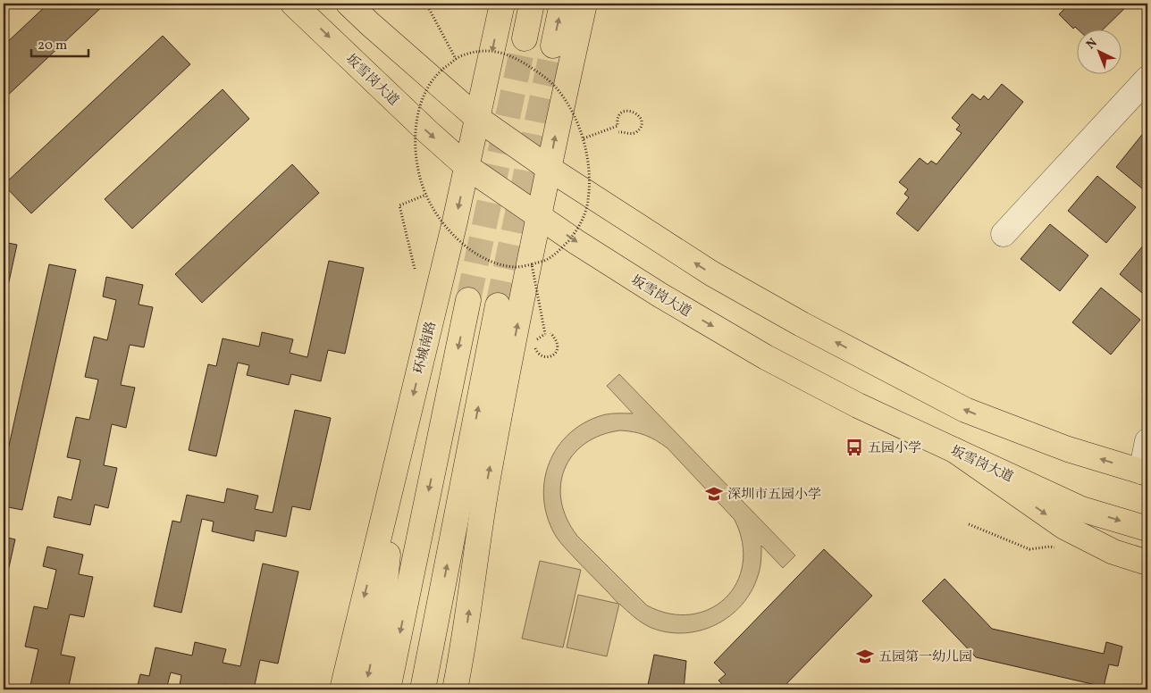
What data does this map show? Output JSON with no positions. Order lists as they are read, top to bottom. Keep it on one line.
{"streets":{"main road":["坂雪岗大道","环城南路"]},"crossings":[["坂雪岗大道","环城南路"]],"places":{"bus stop":["五园小学"],"school or university":["深圳市五园小学","五园第一幼儿园"]},"scale_bar":"20 m","north":"top left"}
